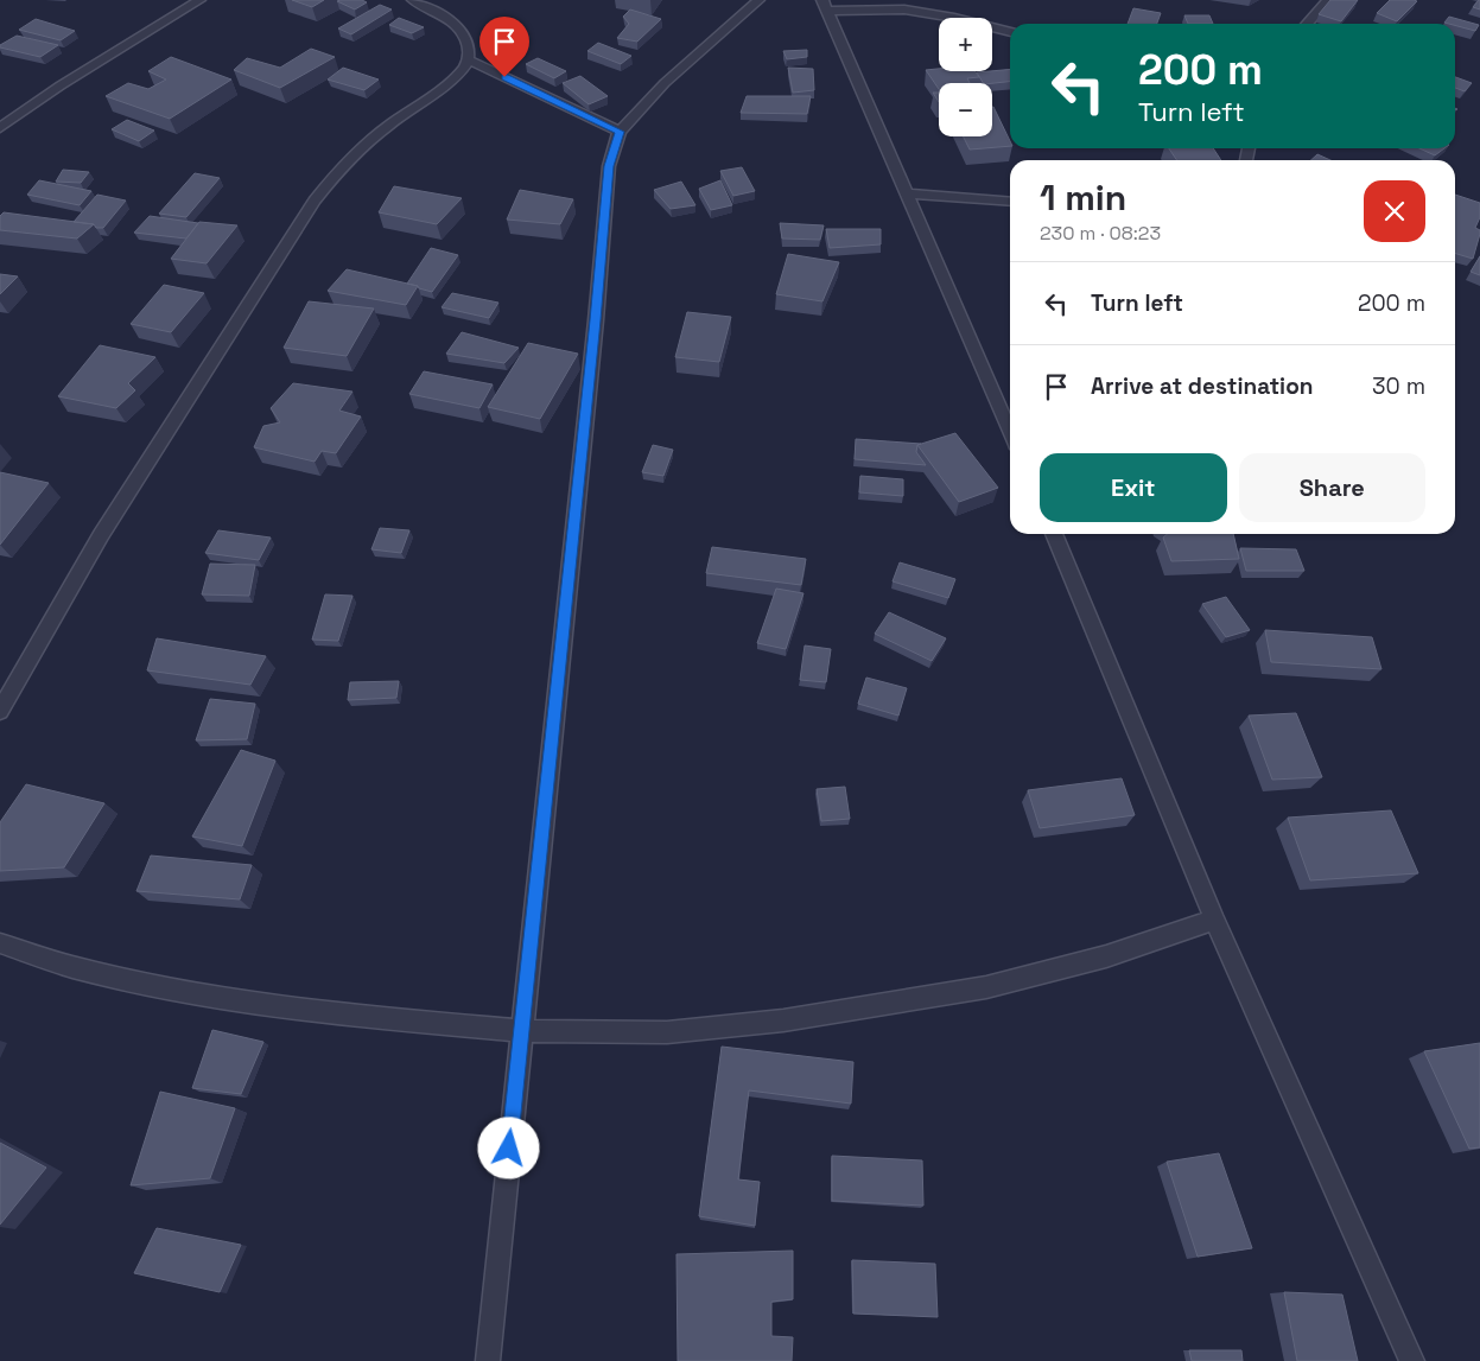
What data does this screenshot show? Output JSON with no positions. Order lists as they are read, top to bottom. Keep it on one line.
{"page":{"map_buttons":["+","−"],"turn":["200 m","Turn left"],"heading":["1 min","230 m · 08:23"],"list":[{"name":"Turn left","value":"200 m"},{"name":"Arrive at destination","value":"30 m"}],"buttons":["Exit","Share"]}}
